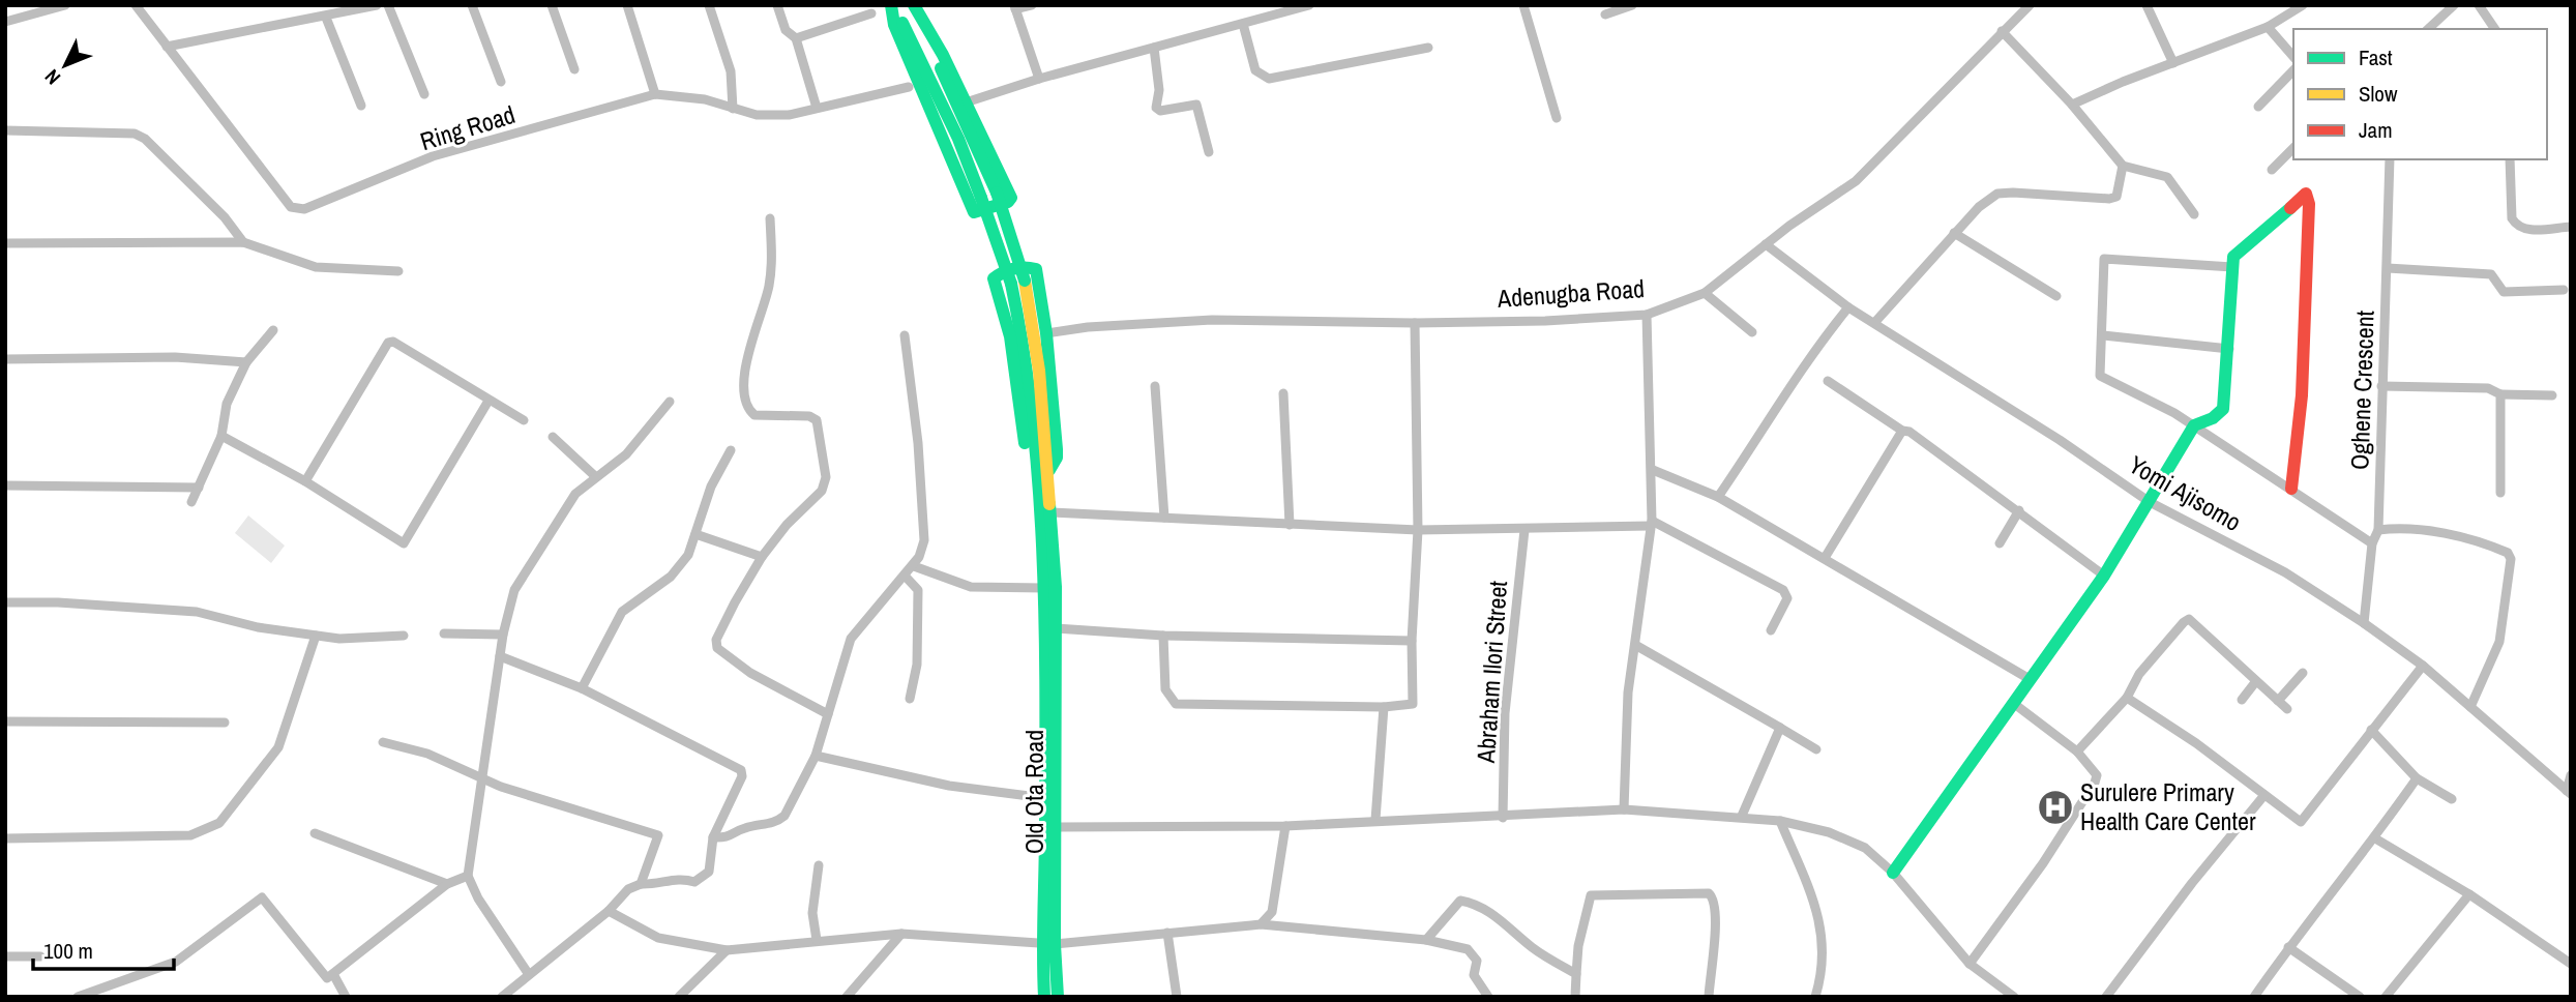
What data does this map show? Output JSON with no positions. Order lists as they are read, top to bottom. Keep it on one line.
{"streets":{"street":["Ring Road","Adenugba Road","Oghene Crescent","Yomi Ajisomo","Abraham Ilori Street","Old Ota Road"]},"crossings":[["Adenugba Road","Yomi Ajisomo"],["Oghene Crescent","Yomi Ajisomo"]],"places":{"hospital":["Surulere Primary Health Care Center"]},"legend":["Fast","Slow","Jam"],"scale_bar":"100 m","north":"bottom left"}
